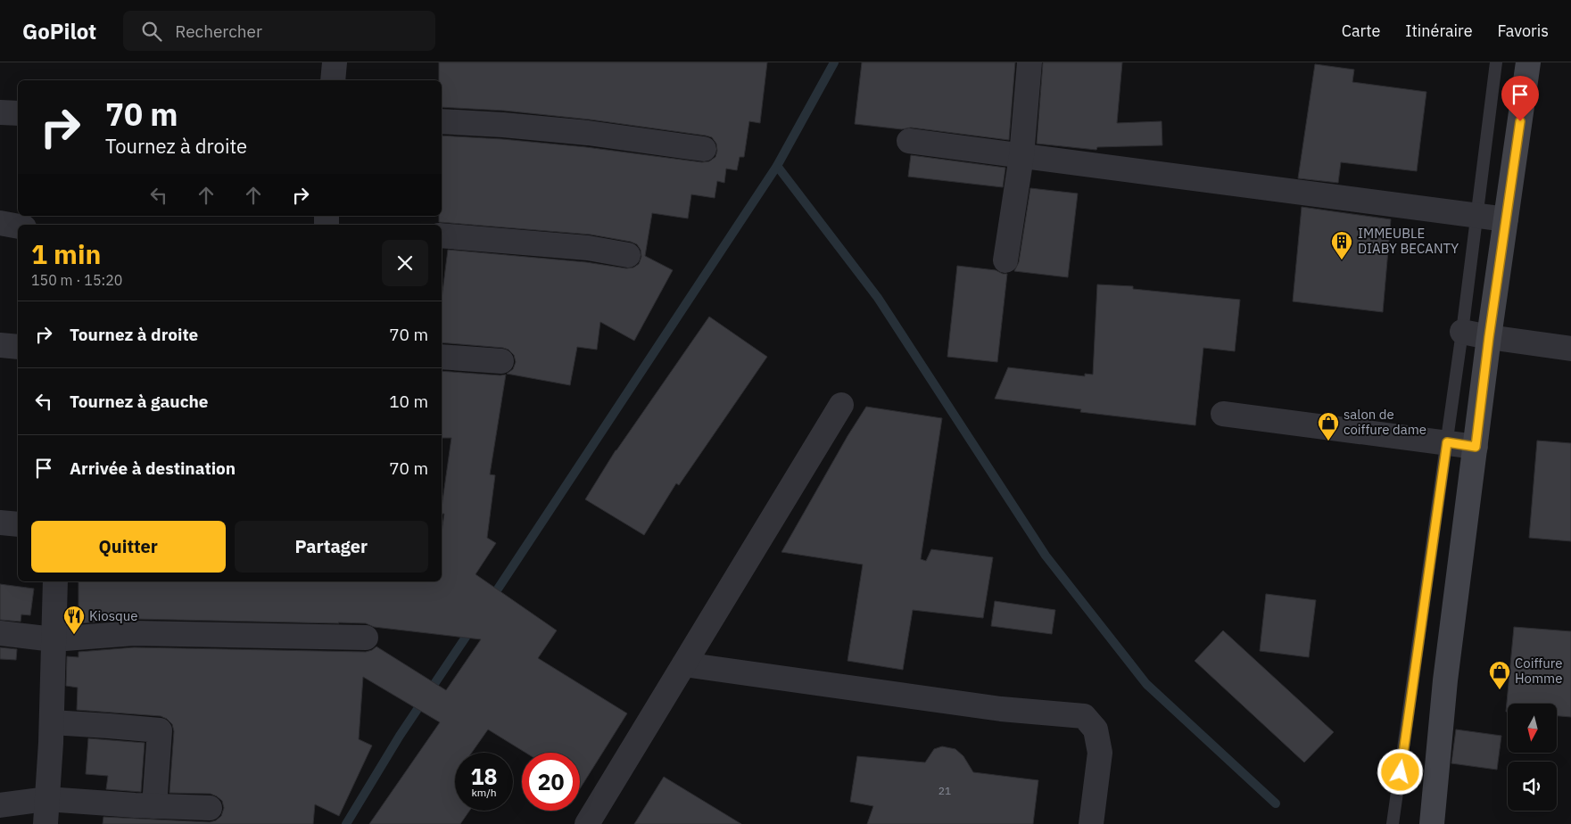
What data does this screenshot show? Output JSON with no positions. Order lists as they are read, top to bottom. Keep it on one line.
{"places":{"building":["IMMEUBLE DIABY BECANTY"],"shop":["salon de coiffure dame","Coiffure Homme"],"restaurant":["Kiosque"]},"house_numbers":["21"],"north":"bottom","page":{"header":"GoPilot","search":"Rechercher","nav":["Carte","Itinéraire","Favoris"],"turn":["70 m","Tournez à droite"],"heading":["1 min","150 m · 15:20"],"list":[{"name":"Tournez à droite","value":"70 m"},{"name":"Tournez à gauche","value":"10 m"},{"name":"Arrivée à destination","value":"70 m"}],"buttons":["Quitter","Partager"],"speed":"18 km/h","limit":"20"}}
